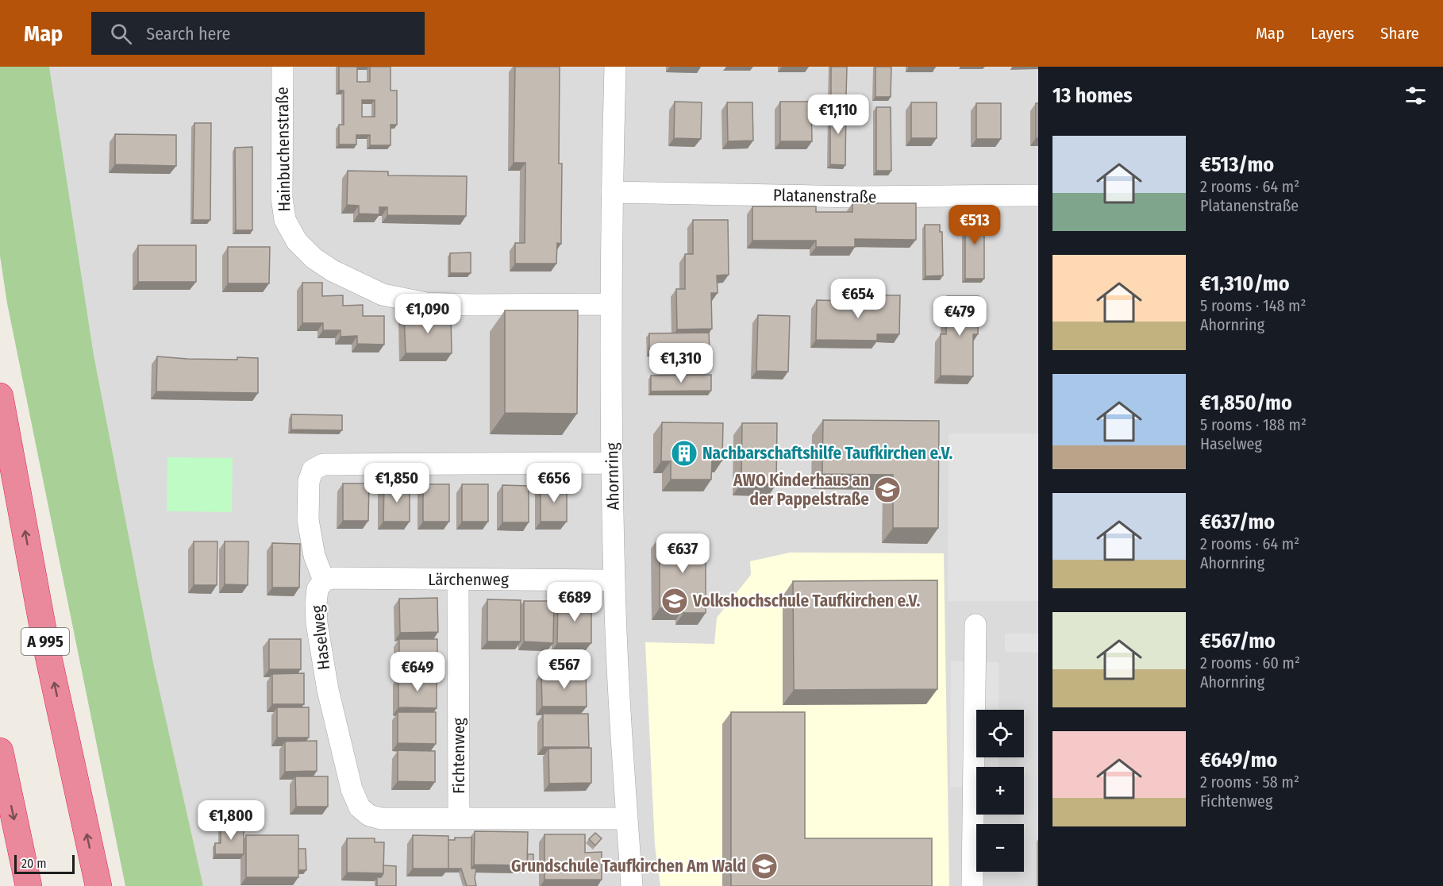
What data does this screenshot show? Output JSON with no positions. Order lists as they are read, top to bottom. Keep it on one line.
{"streets":{"highway":["A 995"],"street":["Hainbuchenstraße","Platanenstraße","Ahornring","Lärchenweg","Haselweg","Fichtenweg"]},"crossings":[["Hainbuchenstraße","Ahornring"],["Platanenstraße","Ahornring"],["Ahornring","Lärchenweg"],["Ahornring","Haselweg"],["Lärchenweg","Haselweg"],["Lärchenweg","Fichtenweg"],["Haselweg","Fichtenweg"]],"places":{"building":["Nachbarschaftshilfe Taufkirchen e.V."],"school or university":["AWO Kinderhaus an der Pappelstraße","Volkshochschule Taufkirchen e.V.","Grundschule Taufkirchen Am Wald"]},"scale_bar":"20 m","page":{"header":"Map","search":"Search here","nav":["Map","Layers","Share"],"heading":"13 homes","price":["€1,110","€513","€654","€1,090","€479","€1,310","€1,850","€656","€637","€689","€567","€649","€1,800"],"list":[{"name":"€513/mo","note":"2 rooms · 64 m² · Platanenstraße"},{"name":"€1,310/mo","note":"5 rooms · 148 m² · Ahornring"},{"name":"€1,850/mo","note":"5 rooms · 188 m² · Haselweg"},{"name":"€637/mo","note":"2 rooms · 64 m² · Ahornring"},{"name":"€567/mo","note":"2 rooms · 60 m² · Ahornring"},{"name":"€649/mo","note":"2 rooms · 58 m² · Fichtenweg"}],"map_buttons":["+","−"],"scale":"20 m"}}
